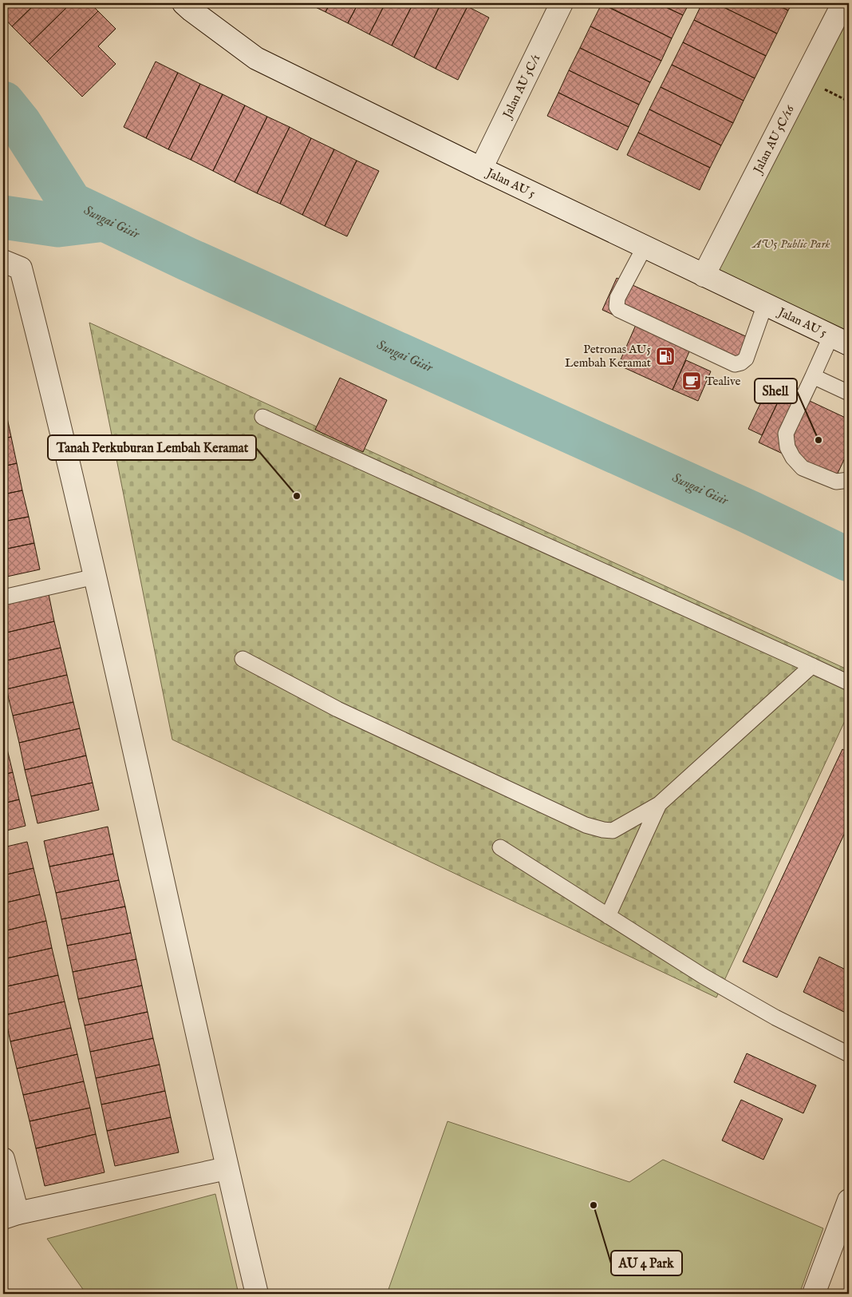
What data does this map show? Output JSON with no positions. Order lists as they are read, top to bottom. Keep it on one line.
{"streets":{"street":["Jalan AU 5C/1","Jalan AU 5C/16","Jalan AU 5"]},"crossings":[["Jalan AU 5C/1","Jalan AU 5"],["Jalan AU 5C/16","Jalan AU 5"]],"water":["Sungai Gisir"],"parks":["AU5 Public Park"],"places":{"fuel station":["Petronas AU5 Lembah Keramat"],"cafe":["Tealive"],"other":["Shell","Tanah Perkuburan Lembah Keramat","AU 4 Park"]}}
